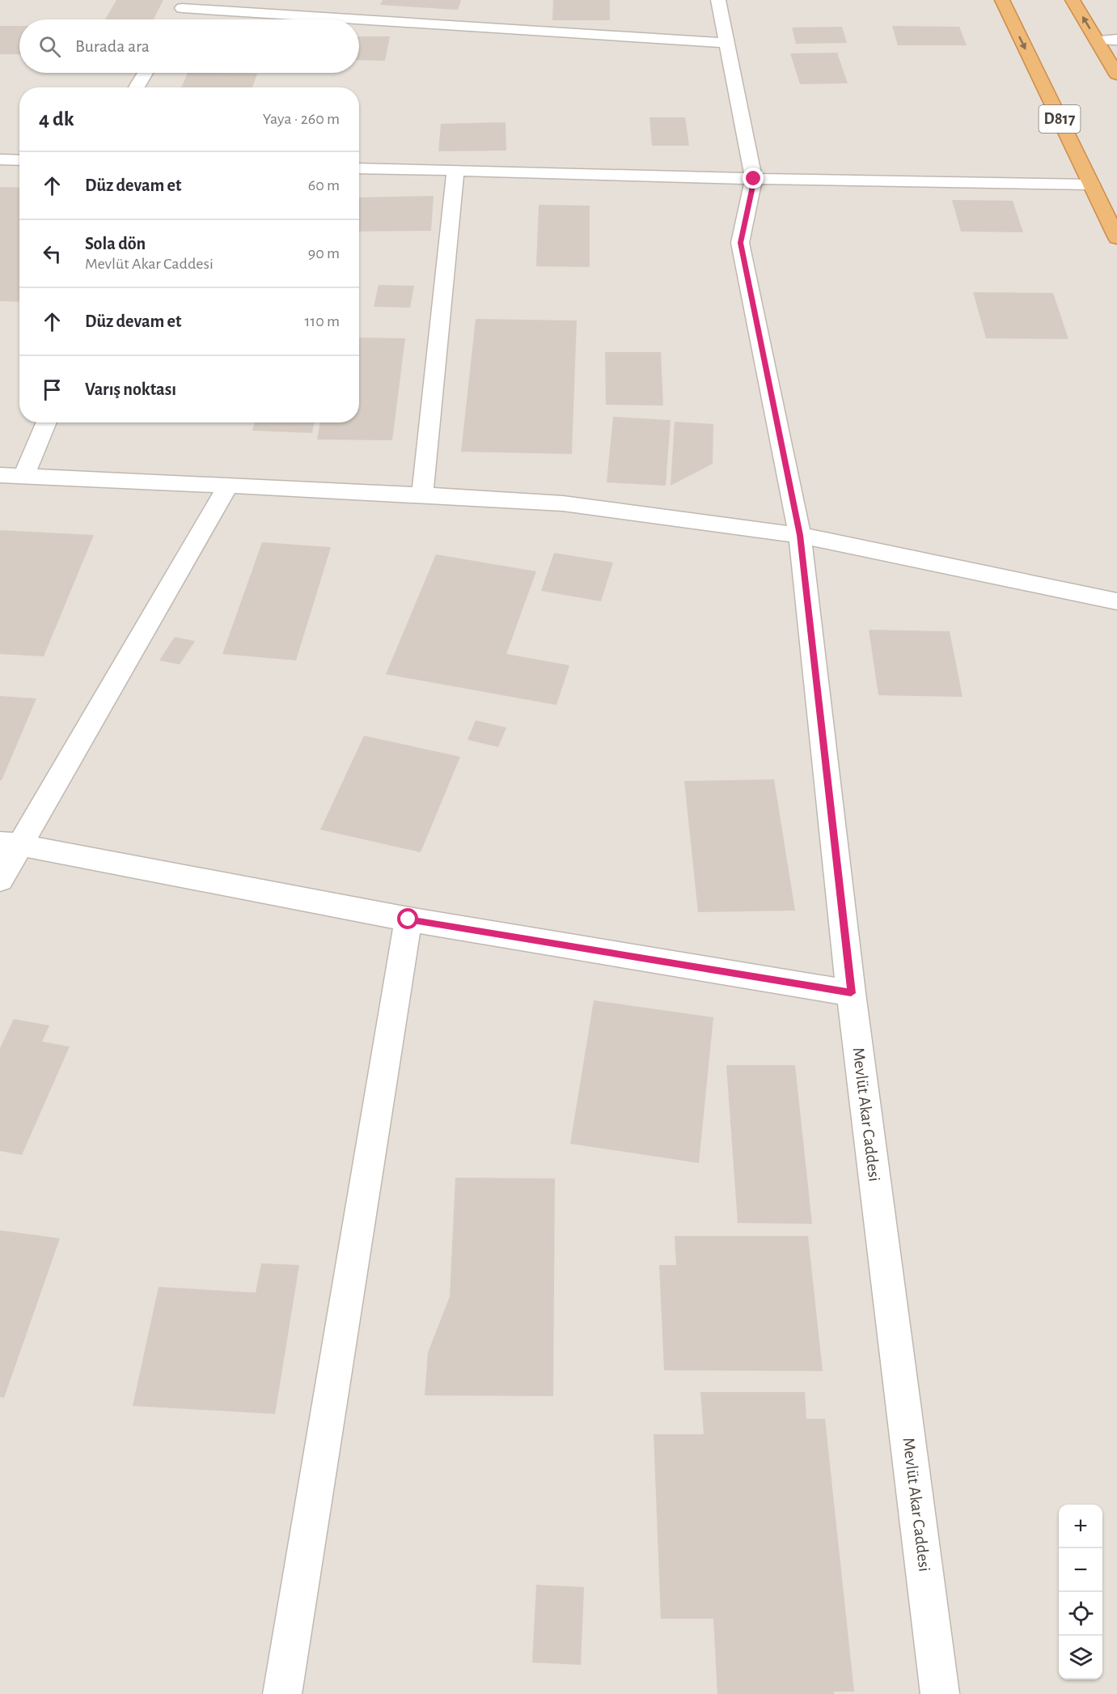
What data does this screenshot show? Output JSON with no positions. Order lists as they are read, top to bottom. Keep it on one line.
{"streets":{"highway":["D817"],"street":["Mevlüt Akar Caddesi"]},"page":{"search":"Burada ara","heading":["4 dk","Yaya · 260 m"],"list":[["Düz devam et","60 m"],["Sola dön","Mevlüt Akar Caddesi","90 m"],["Düz devam et","110 m"],"Varış noktası"],"map_buttons":["+","−"]}}
